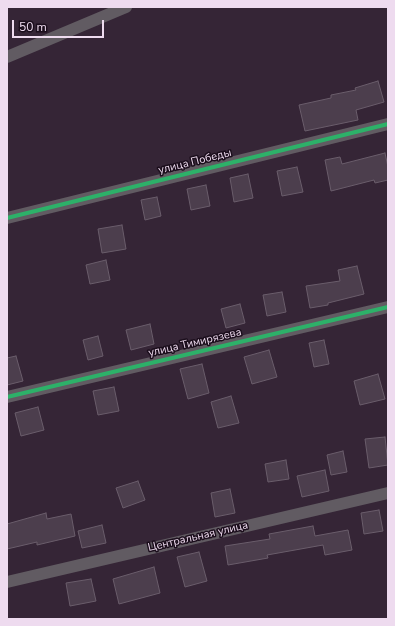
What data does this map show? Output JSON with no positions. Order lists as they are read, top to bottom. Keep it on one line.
{"streets":{"street":["улица Победы","улица Тимирязева","Центральная улица"]},"scale_bar":"50 m"}
